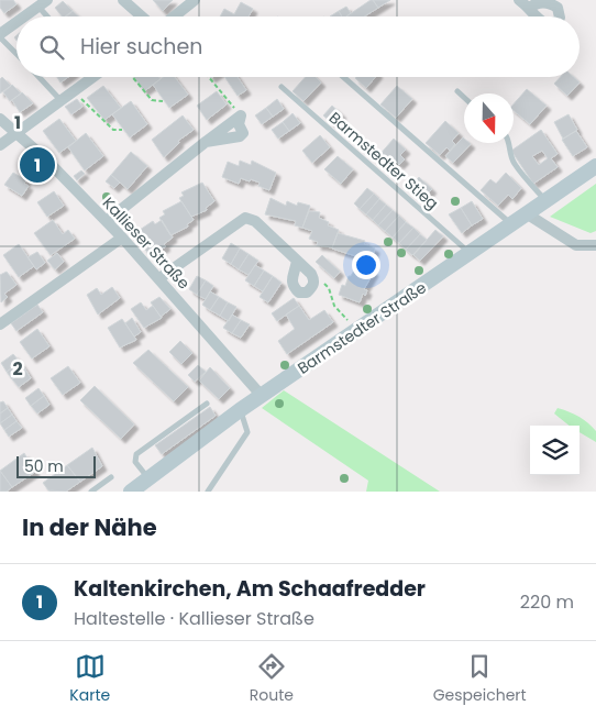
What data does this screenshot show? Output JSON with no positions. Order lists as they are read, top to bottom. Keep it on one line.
{"streets":{"main road":["Barmstedter Straße"],"street":["Kallieser Straße"],"lane":["Barmstedter Stieg"]},"crossings":[["Barmstedter Stieg","Barmstedter Straße"],["Kallieser Straße","Barmstedter Straße"]],"scale_bar":"50 m","north":"bottom","page":{"search":"Hier suchen","pins":"1","scale":"50 m","heading":"In der Nähe","list":[{"mark":"1","name":"Kaltenkirchen, Am Schaafredder","note":"Haltestelle · Kallieser Straße","value":"220 m"}],"nav":["Karte","Route","Gespeichert"]},"grid":{"rows":["1","2"]}}
